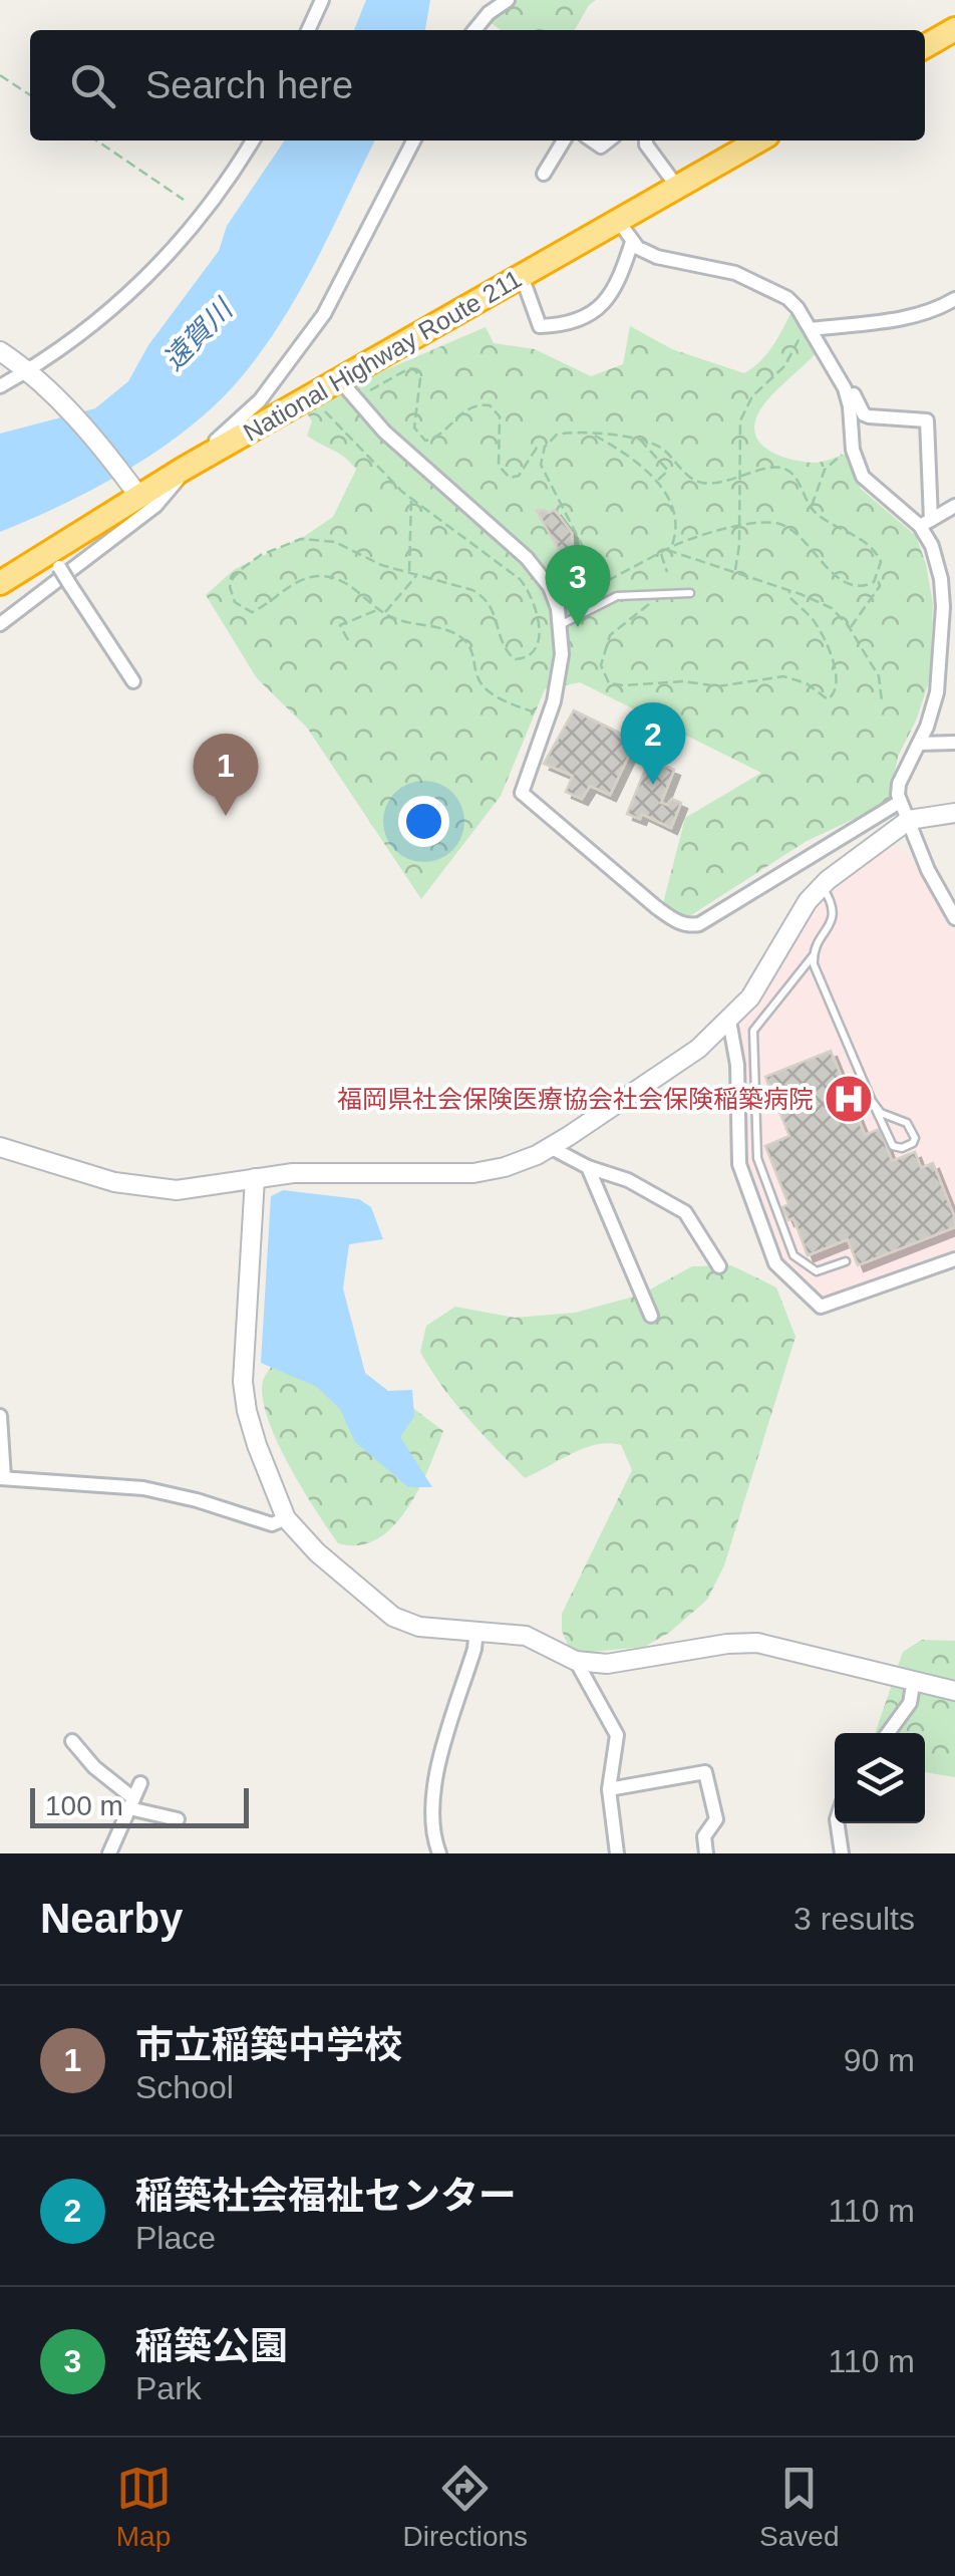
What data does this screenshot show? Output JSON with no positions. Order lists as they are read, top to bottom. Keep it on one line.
{"streets":{"highway":["National Highway Route 211"]},"water":["遠賀川"],"places":{"hospital":["福岡県社会保険医療協会社会保険稲築病院"]},"scale_bar":"100 m","page":{"search":"Search here","pins":["3","2","1"],"scale":"100 m","heading":["Nearby","3 results"],"list":[{"mark":"1","name":"市立稲築中学校","note":"School","value":"90 m"},{"mark":"2","name":"稲築社会福祉センター","note":"Place","value":"110 m"},{"mark":"3","name":"稲築公園","note":"Park","value":"110 m"}],"nav":["Map","Directions","Saved"]}}
